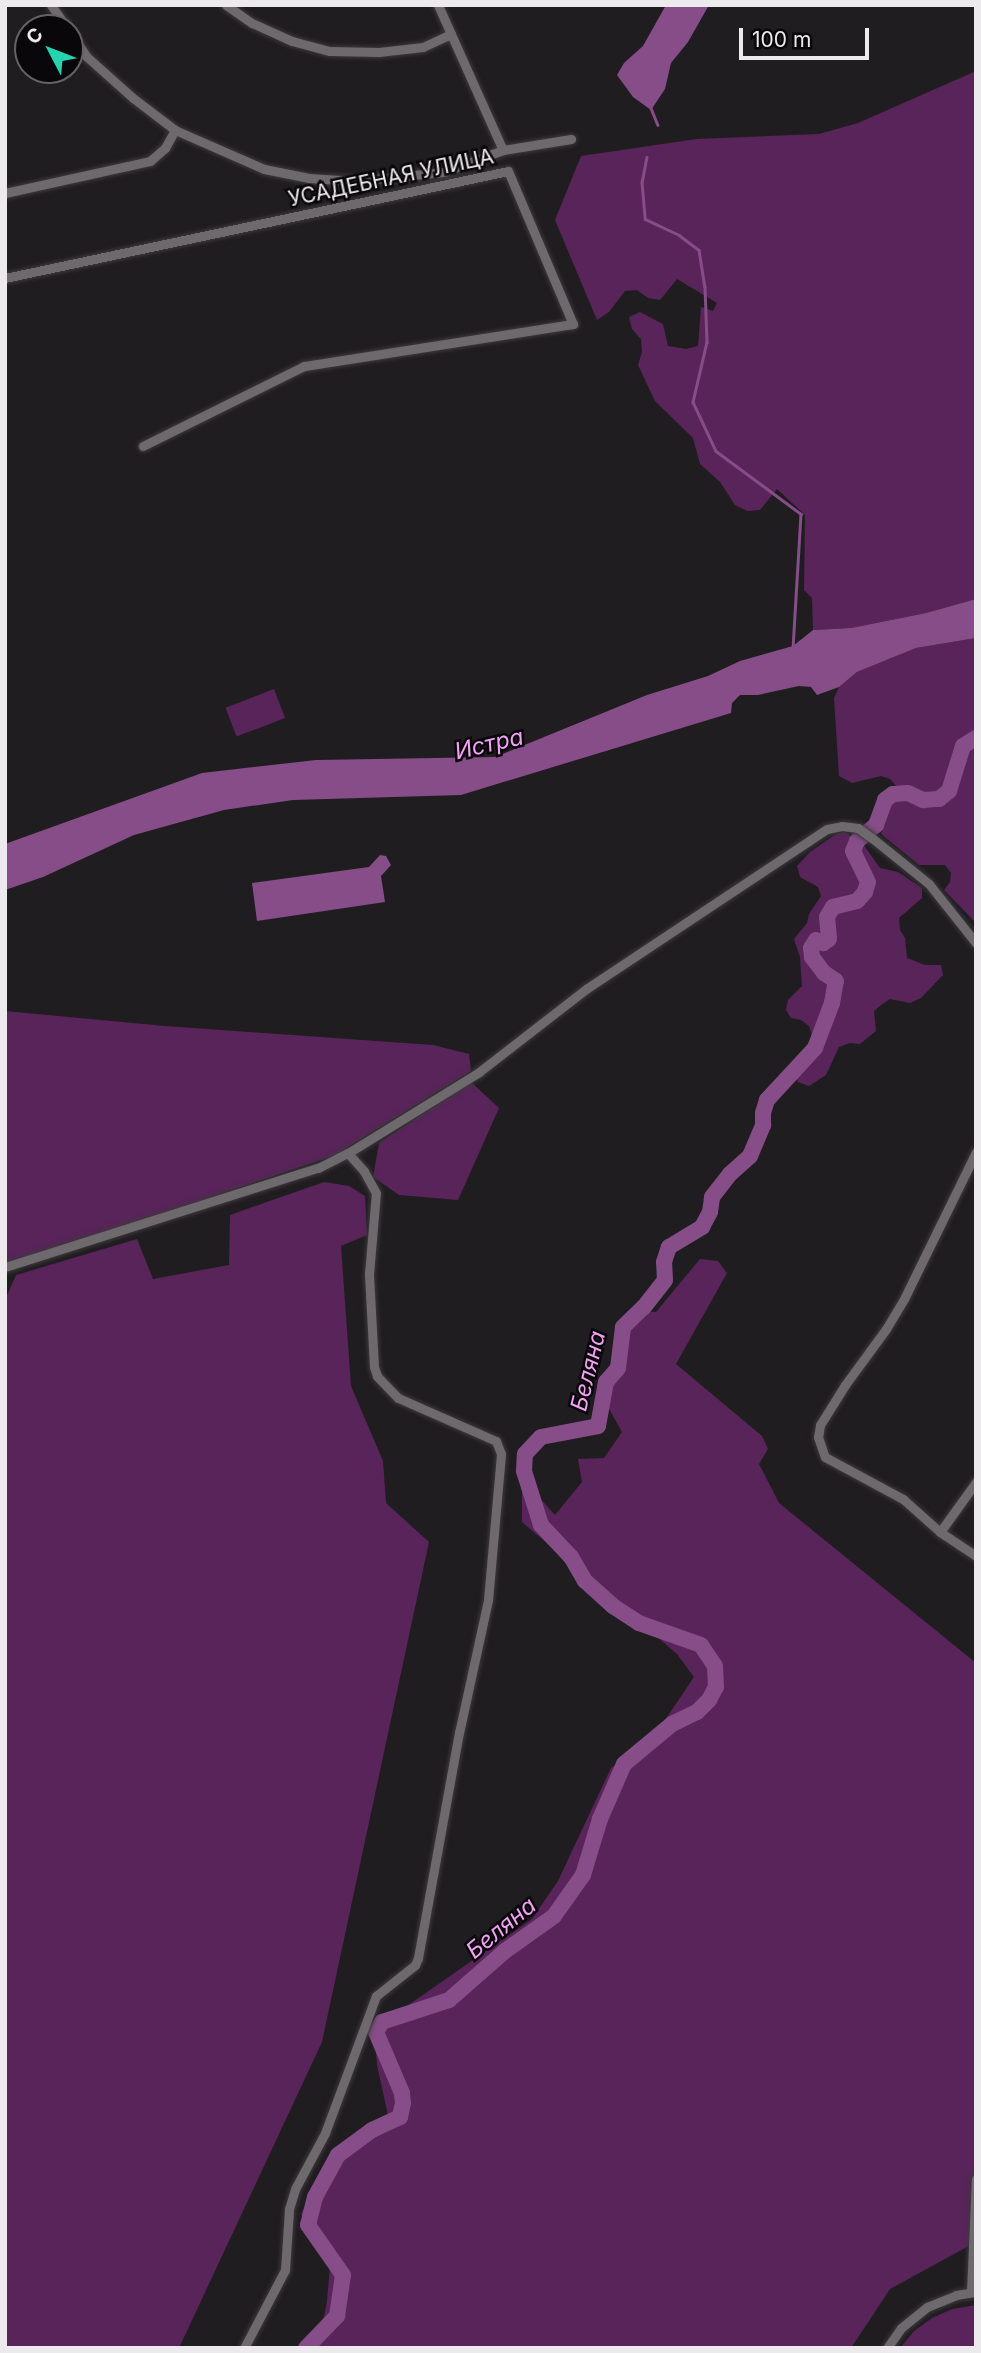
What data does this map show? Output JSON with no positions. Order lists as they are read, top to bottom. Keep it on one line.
{"streets":{"street":["УСАДЕБНАЯ УЛИЦА"]},"water":["Истра","Беляна"],"scale_bar":"100 m","north":"top left"}
